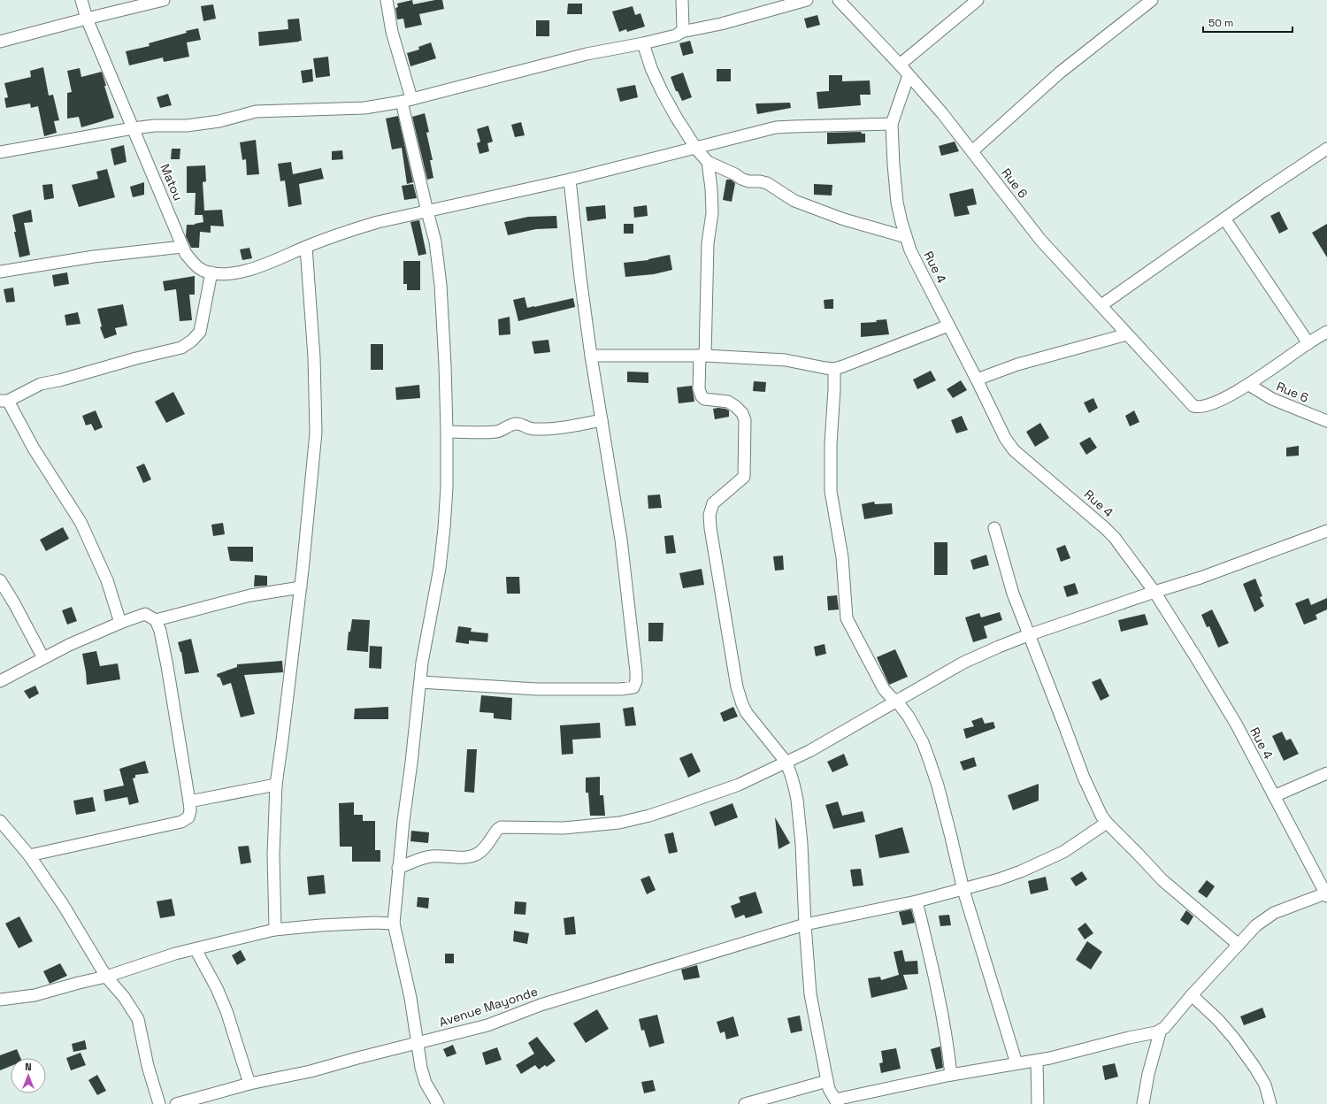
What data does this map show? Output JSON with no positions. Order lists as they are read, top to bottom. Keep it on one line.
{"streets":{"street":["Matou","Rue 6","Rue 4","Avenue Mayonde"]},"crossings":[["Matou","Rue 4"]],"scale_bar":"50 m","north":"top"}
